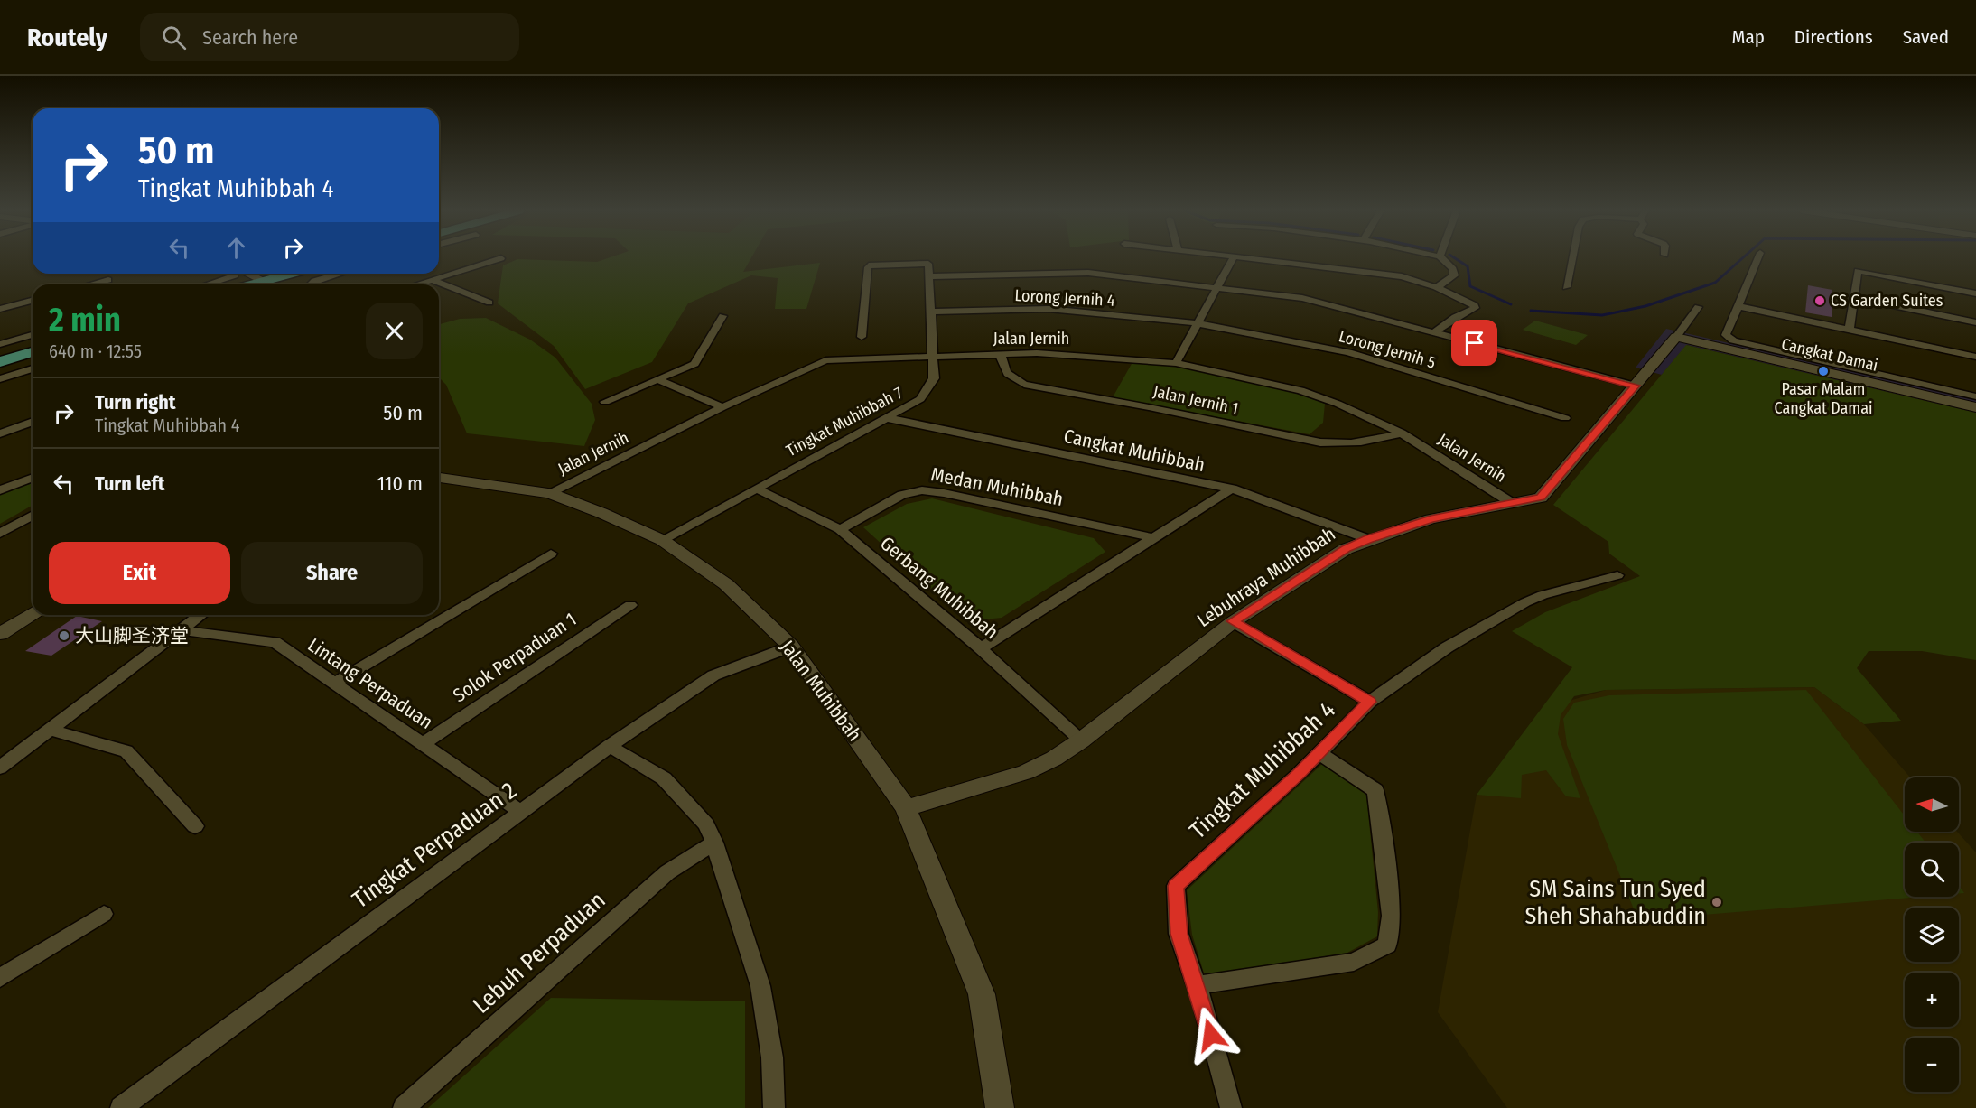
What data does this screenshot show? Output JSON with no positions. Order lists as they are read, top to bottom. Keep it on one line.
{"streets":{"street":["Lorong Jernih 4","Jalan Jernih","Lorong Jernih 5","Cangkat Damai","Jalan Jernih 1","Tingkat Muhibbah 7","Cangkat Muhibbah","Medan Muhibbah","Lebuhraya Muhibbah","Gerbang Muhibbah","Solok Perpaduan 1","Lintang Perpaduan","Jalan Muhibbah","Tingkat Muhibbah 4","Tingkat Perpaduan 2","Lebuh Perpaduan"]},"crossings":[["Lorong Jernih 4","Lorong Jernih 5"],["Lorong Jernih 4","Tingkat Muhibbah 7"],["Jalan Jernih","Jalan Jernih 1"],["Jalan Jernih","Tingkat Muhibbah 7"],["Jalan Jernih","Lebuhraya Muhibbah"],["Jalan Jernih","Jalan Muhibbah"],["Cangkat Damai","Lebuhraya Muhibbah"],["Tingkat Muhibbah 7","Cangkat Muhibbah"],["Tingkat Muhibbah 7","Gerbang Muhibbah"],["Tingkat Muhibbah 7","Jalan Muhibbah"],["Cangkat Muhibbah","Lebuhraya Muhibbah"],["Medan Muhibbah","Gerbang Muhibbah"],["Lebuhraya Muhibbah","Gerbang Muhibbah"],["Lebuhraya Muhibbah","Jalan Muhibbah"],["Solok Perpaduan 1","Lintang Perpaduan"],["Lintang Perpaduan","Tingkat Perpaduan 2"],["Jalan Muhibbah","Tingkat Perpaduan 2"]],"places":["CS Garden Suites","Pasar Malam Cangkat Damai","大山脚圣济堂","SM Sains Tun Syed Sheh Shahabuddin"],"north":"left","page":{"header":"Routely","search":"Search here","nav":["Map","Directions","Saved"],"turn":["50 m","Tingkat Muhibbah 4"],"heading":["2 min","640 m · 12:55"],"list":[{"name":"Turn right","note":"Tingkat Muhibbah 4","value":"50 m"},{"name":"Turn left","value":"110 m"}],"buttons":["Exit","Share"],"map_buttons":["+","−"]}}
